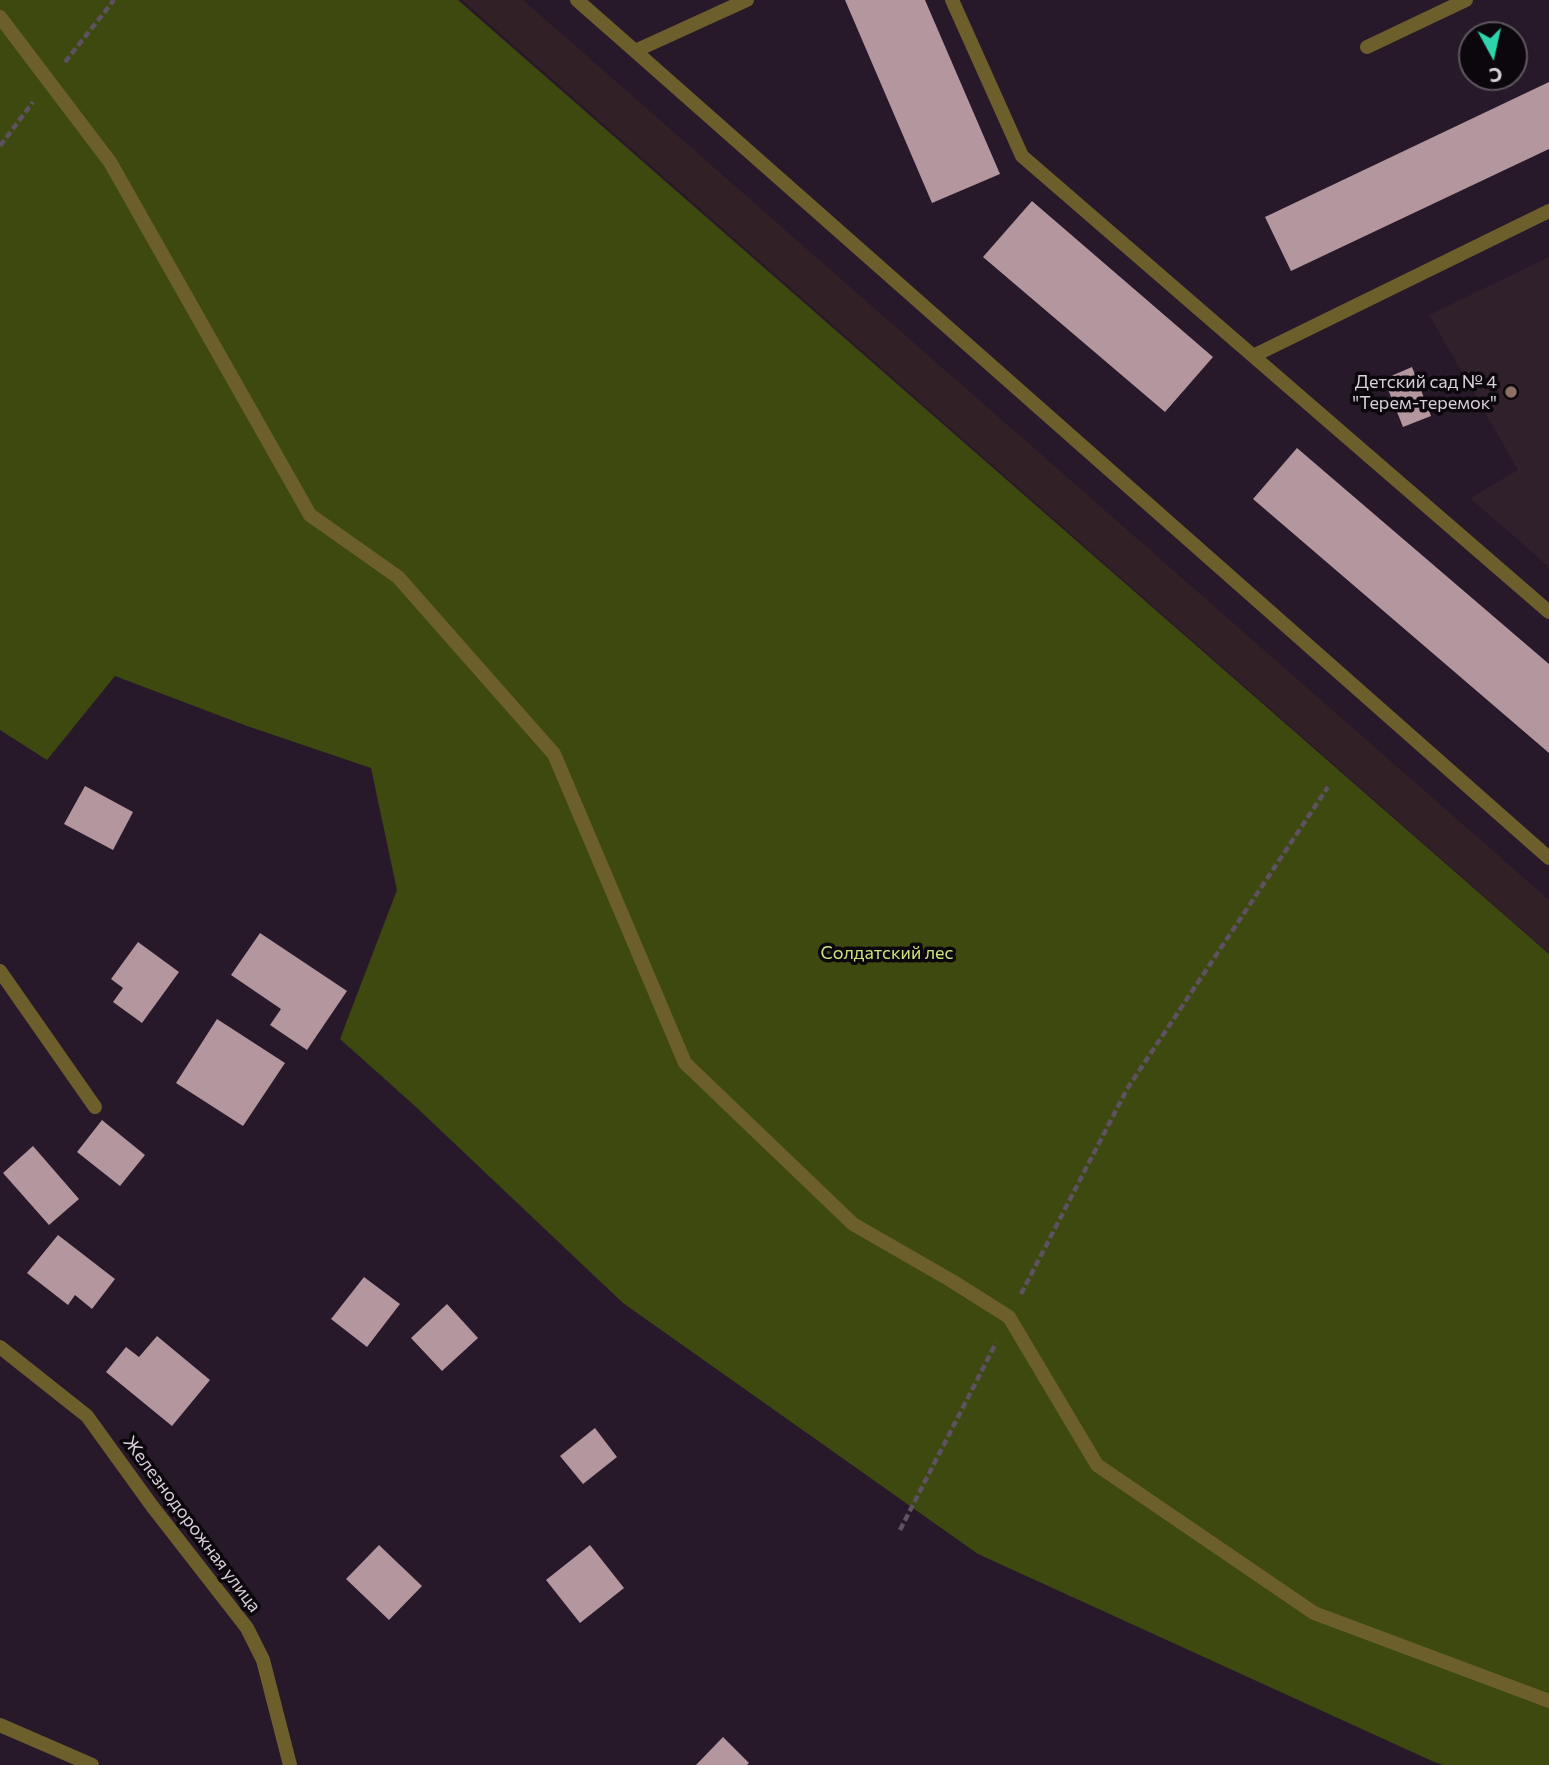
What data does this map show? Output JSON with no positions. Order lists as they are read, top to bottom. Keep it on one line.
{"streets":{"street":["Железнодорожная улица"]},"parks":["Солдатский лес"],"places":["Детский сад № 4 \"Терем-теремок\""],"north":"bottom"}
